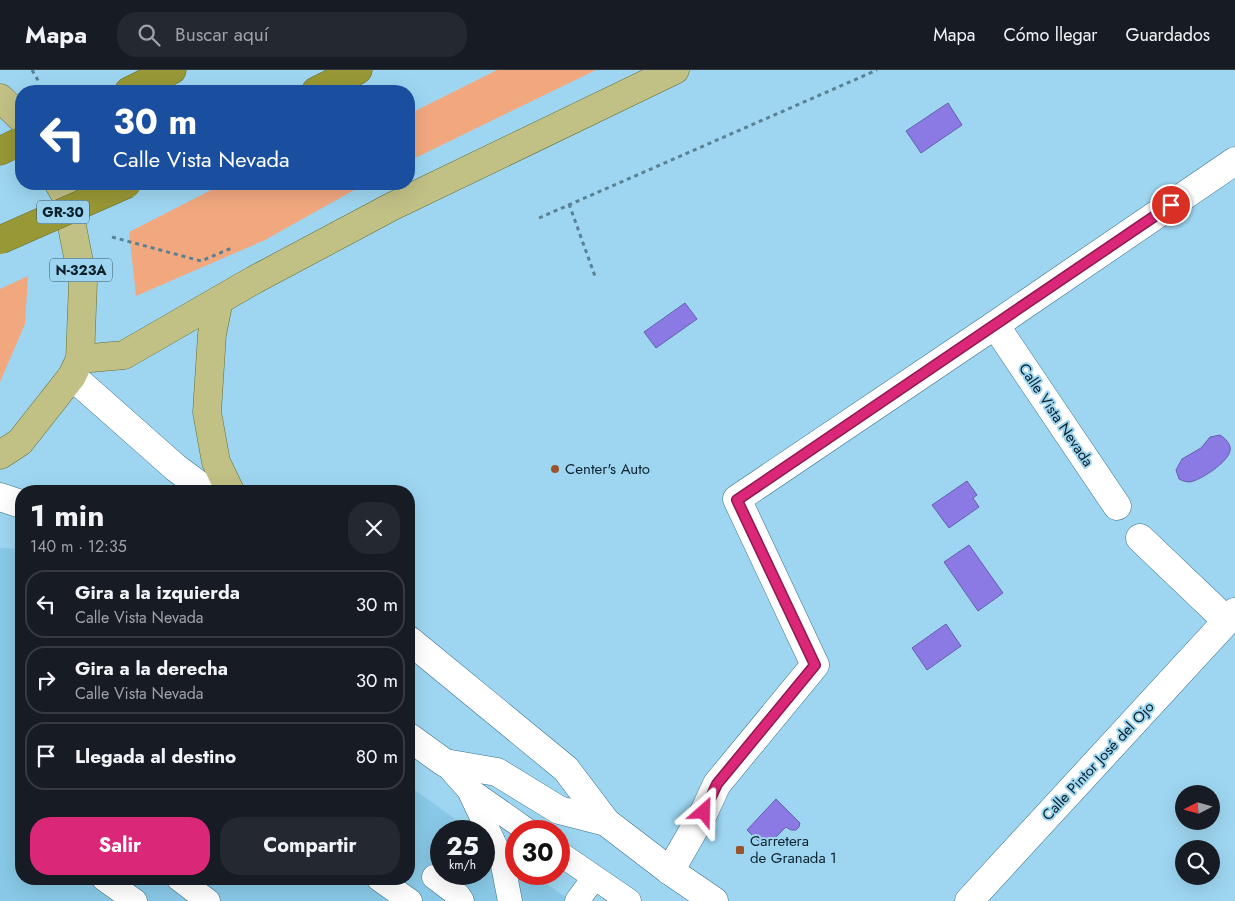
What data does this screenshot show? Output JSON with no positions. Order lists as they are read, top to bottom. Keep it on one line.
{"streets":{"highway":["GR-30"],"main road":["N-323A"],"street":["Calle Vista Nevada","Calle Pintor José del Ojo"]},"places":{"other":["Center's Auto"],"transit":["Carretera de Granada 1"]},"north":"left","page":{"header":"Mapa","search":"Buscar aquí","nav":["Mapa","Cómo llegar","Guardados"],"turn":["30 m","Calle Vista Nevada"],"heading":["1 min","140 m · 12:35"],"list":[{"name":"Gira a la izquierda","note":"Calle Vista Nevada","value":"30 m"},{"name":"Gira a la derecha","note":"Calle Vista Nevada","value":"30 m"},{"name":"Llegada al destino","value":"80 m"}],"buttons":["Salir","Compartir"],"speed":"25 km/h","limit":"30"}}
